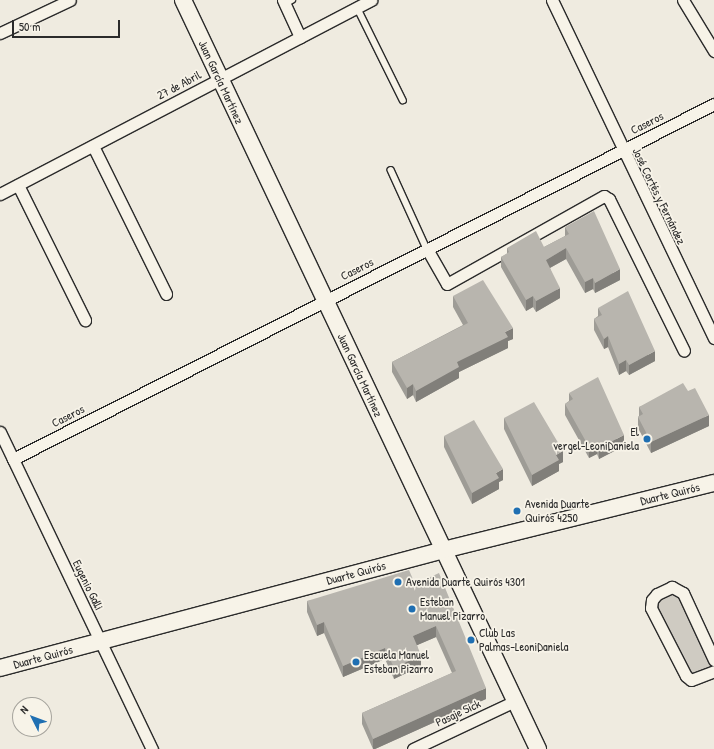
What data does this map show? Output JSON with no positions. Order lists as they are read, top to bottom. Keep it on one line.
{"streets":{"main road":["Juan García Martínez","Duarte Quirós"],"street":["27 de Abril","Caseros","José Cortés y Fernández","Eugenio Galli","Pasaje Sick"]},"crossings":[["Juan García Martínez","27 de Abril"],["Juan García Martínez","Caseros"],["Juan García Martínez","Duarte Quirós"],["Juan García Martínez","Pasaje Sick"],["Caseros","José Cortés y Fernández"],["Caseros","Eugenio Galli"],["Duarte Quirós","Eugenio Galli"]],"places":["El vergel-LeoniDaniela","Avenida Duarte Quirós 4250","Avenida Duarte Quirós 4301","Esteban Manuel Pizarro","Club Las Palmas-LeoniDaniela","Escuela Manuel Esteban Pizarro"],"scale_bar":"50 m","north":"top left"}
